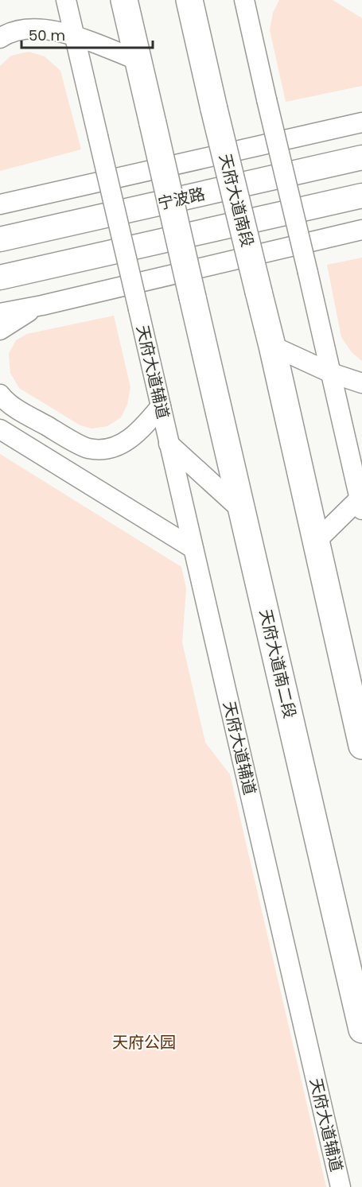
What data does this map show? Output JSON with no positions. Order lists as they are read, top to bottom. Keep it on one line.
{"streets":{"highway":["天府大道南段","天府大道南二段"],"main road":["宁波路"],"street":["天府大道辅道"]},"parks":["天府公园"],"scale_bar":"50 m"}
